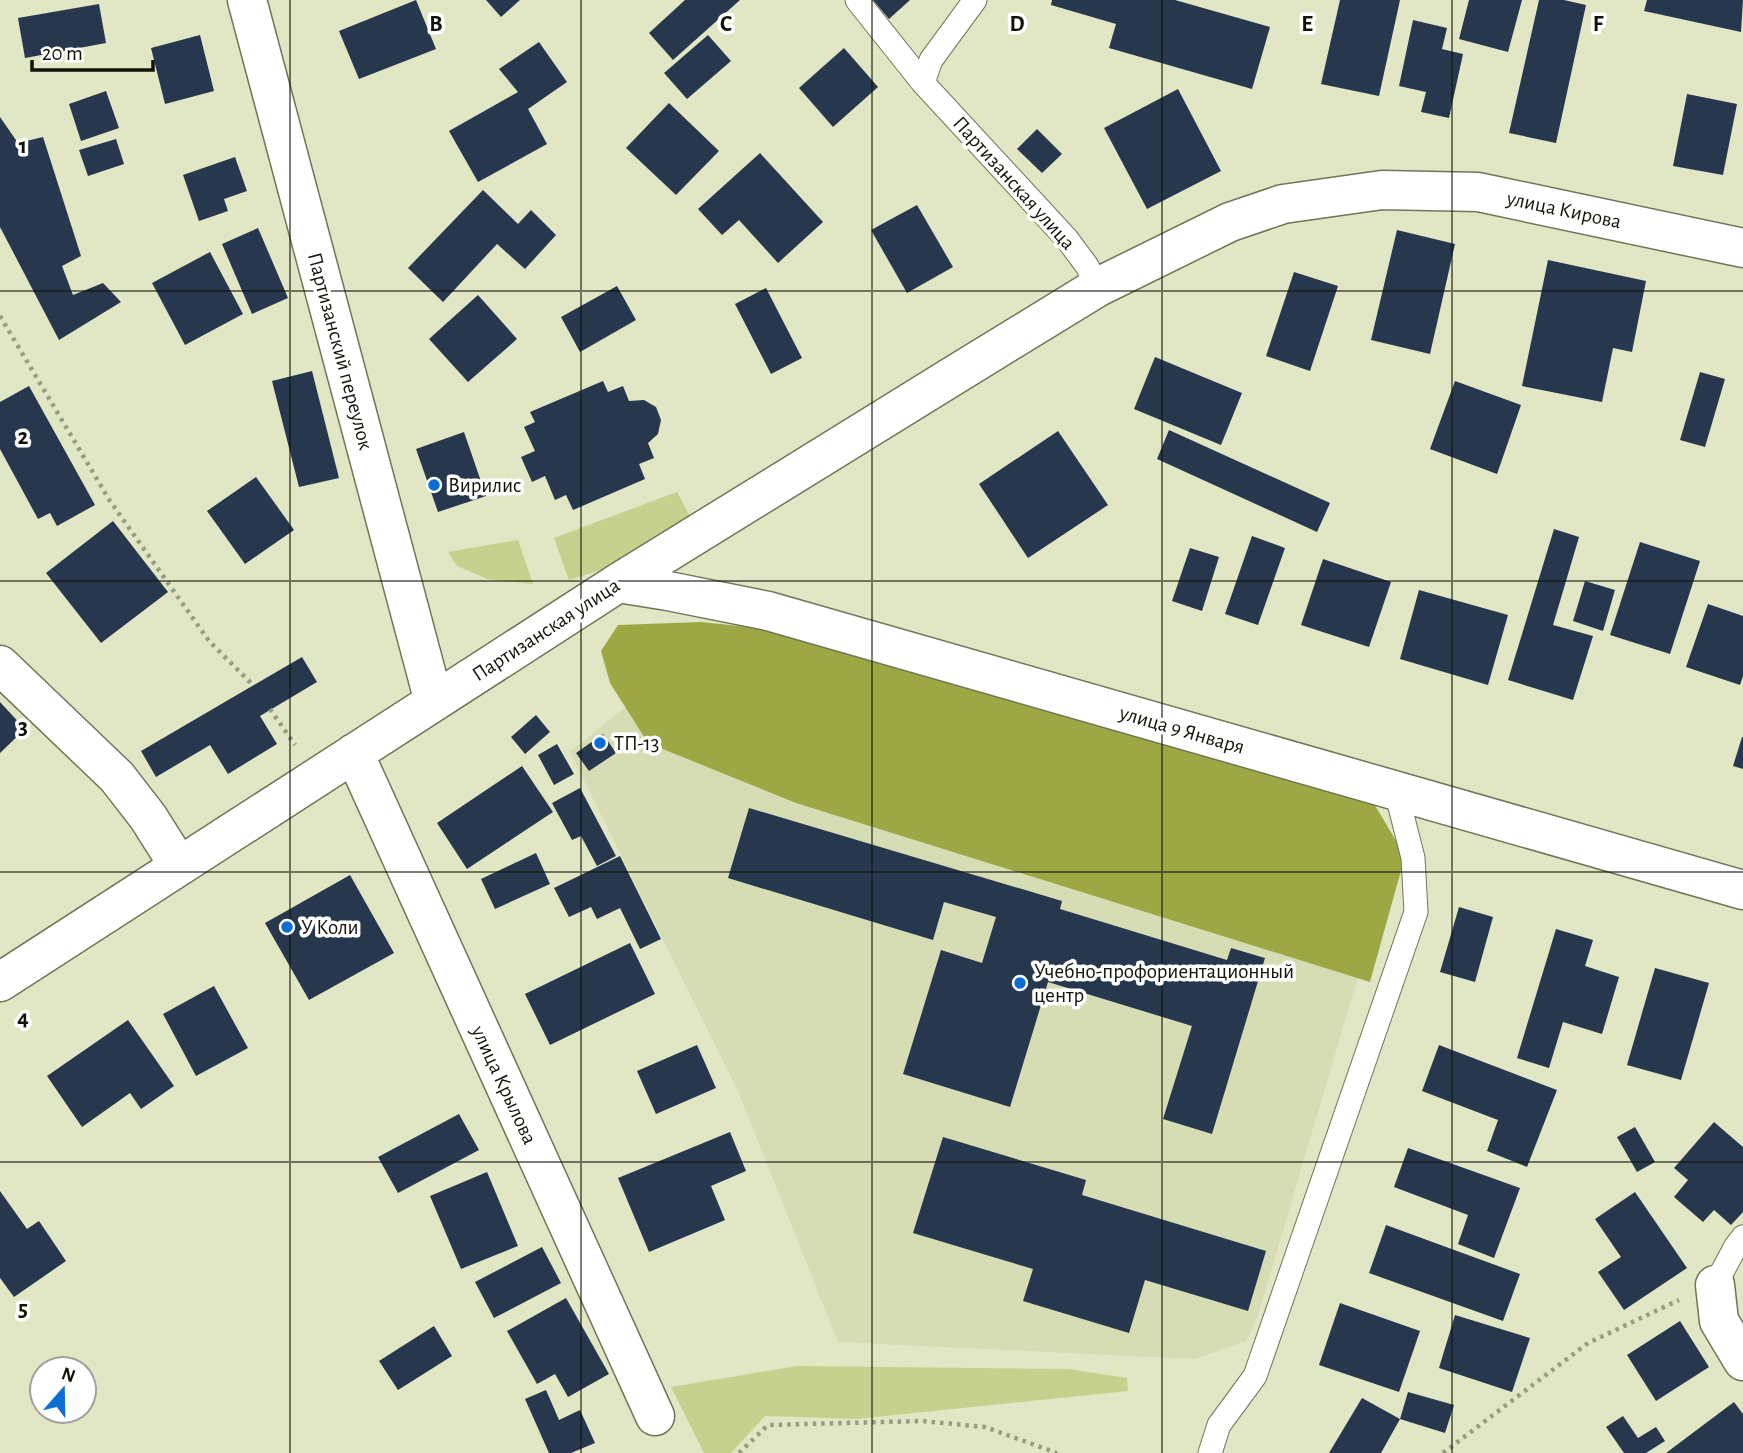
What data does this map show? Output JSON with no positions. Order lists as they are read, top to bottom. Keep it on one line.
{"streets":{"street":["Партизанская улица","улица Кирова","Партизанский переулок","улица 9 Января","улица Крылова"]},"crossings":[["Партизанская улица","улица Кирова"],["Партизанская улица","Партизанский переулок"],["Партизанская улица","улица 9 Января"],["Партизанская улица","улица Крылова"]],"places":["Вирилис","ТП-13","У Коли","Учебно-профориентационный центр"],"scale_bar":"20 m","north":"top","grid":{"columns":["B","C","D","E","F"],"rows":["1","2","3","4","5"]}}
